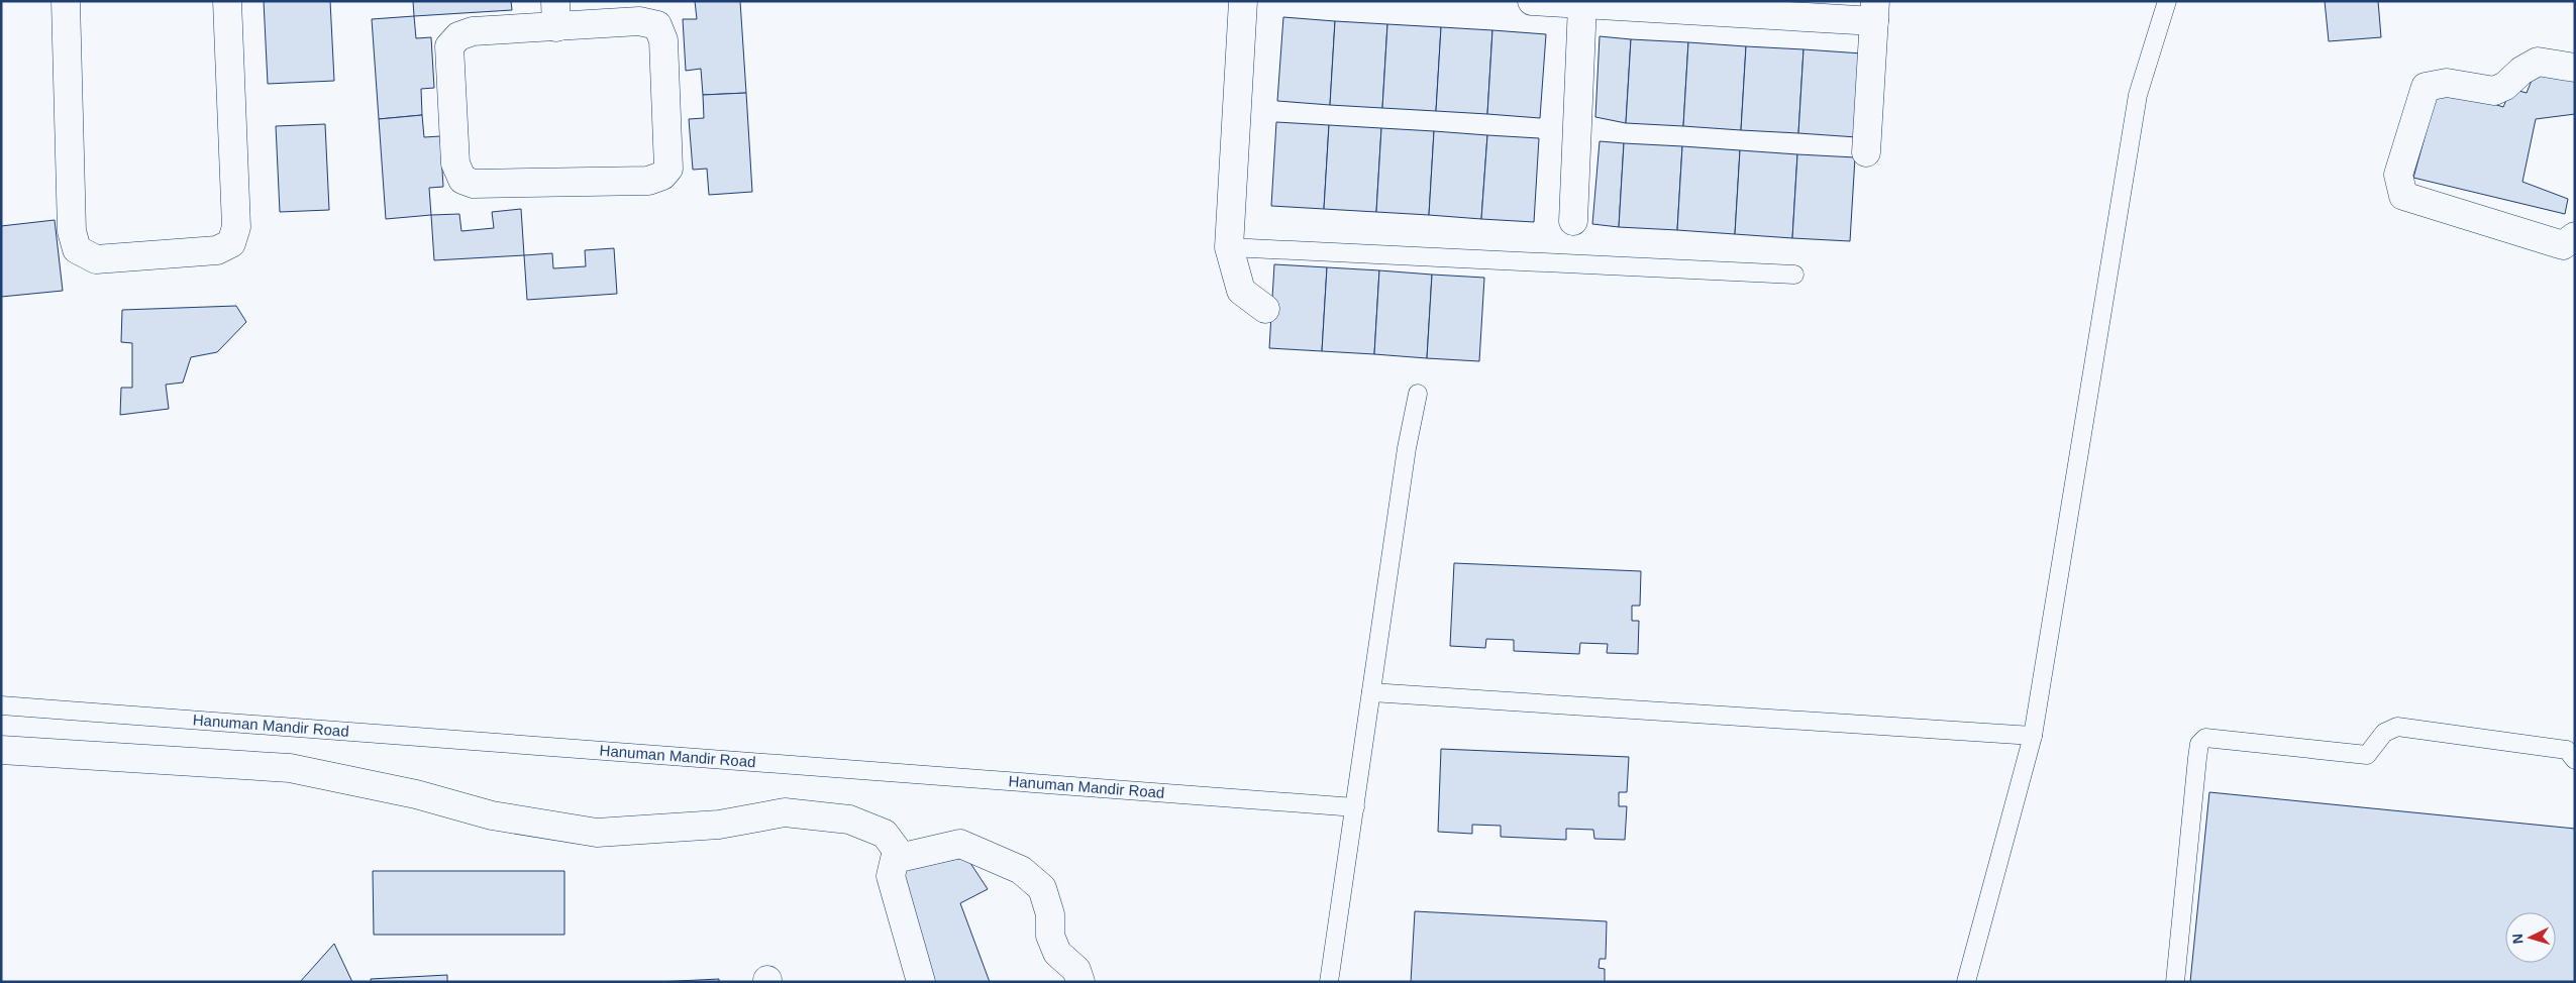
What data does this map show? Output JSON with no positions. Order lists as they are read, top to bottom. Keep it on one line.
{"streets":{"lane":["Hanuman Mandir Road"]},"north":"left"}
